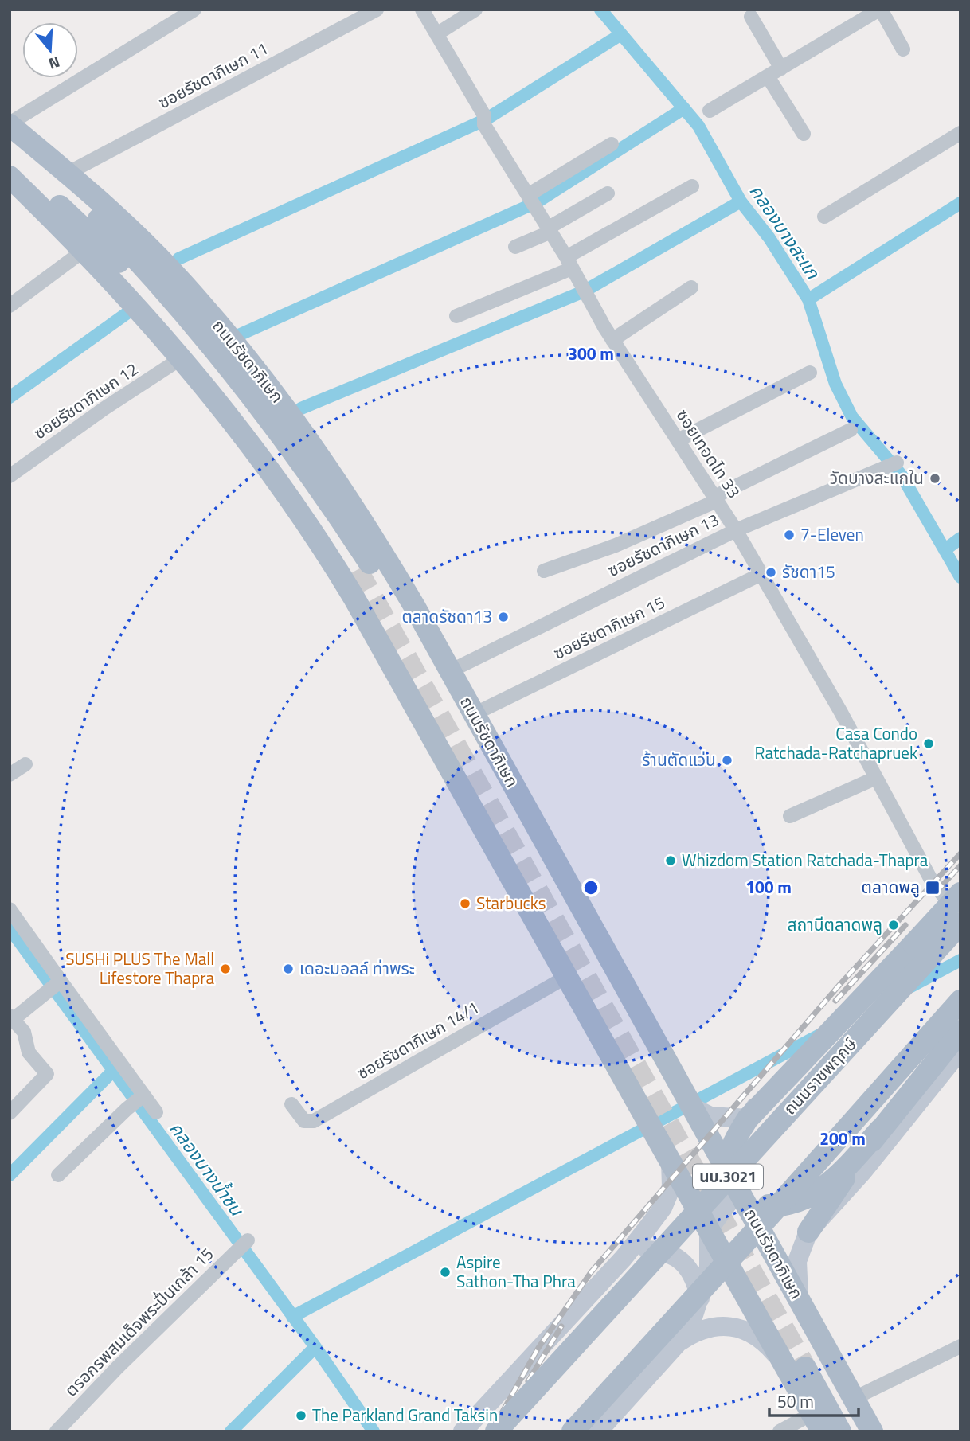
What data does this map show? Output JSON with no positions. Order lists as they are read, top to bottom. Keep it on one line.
{"streets":{"main road":["ถนนรัชดาภิเษก","ถนนราชพฤกษ์","นบ.3021"],"street":["ซอยรัชดาภิเษก 11","ซอยรัชดาภิเษก 12","ซอยเทอดไท 33","ซอยรัชดาภิเษก 13","ซอยรัชดาภิเษก 15","ซอยรัชดาภิเษก 14/1","ตรอกรพสมเด็จพระปื่นเกล้า 15"]},"crossings":[["ซอยรัชดาภิเษก 11","ถนนรัชดาภิเษก"],["ถนนรัชดาภิเษก","ซอยรัชดาภิเษก 13"],["ถนนรัชดาภิเษก","ซอยรัชดาภิเษก 15"],["ซอยเทอดไท 33","ซอยรัชดาภิเษก 13"],["ซอยเทอดไท 33","ซอยรัชดาภิเษก 15"],["ซอยเทอดไท 33","ถนนราชพฤกษ์"]],"water":["คลองบางสะแก","คลองบางน้ำชน"],"places":{"other":["วัดบางสะแกใน","7-Eleven","รัชดา15","ตลาดรัชดา13","Casa Condo Ratchada-Ratchapruek","ร้านตัดแว่น","Whizdom Station Ratchada-Thapra","Starbucks","สถานีตลาดพลู","SUSHi PLUS The Mall Lifestore Thapra","เดอะมอลล์ ท่าพระ","Aspire Sathon-Tha Phra","The Parkland Grand Taksin"],"transit":["ตลาดพลู"]},"scale_bar":"50 m","north":"bottom","rings":["300 m","100 m","200 m"]}
